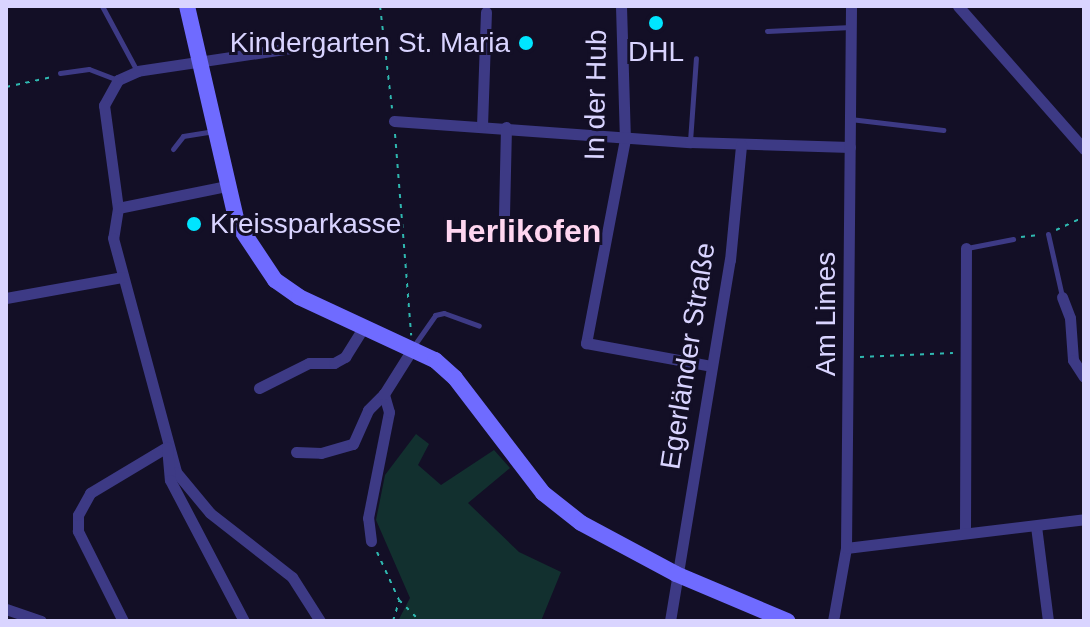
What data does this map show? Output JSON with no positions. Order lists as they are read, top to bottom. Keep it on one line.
{"streets":{"street":["In der Hub","Am Limes","Egerländer Straße"]},"crossings":[["In der Hub","Egerländer Straße"]],"districts":["Herlikofen"],"places":["DHL","Kindergarten St. Maria","Kreissparkasse"]}
